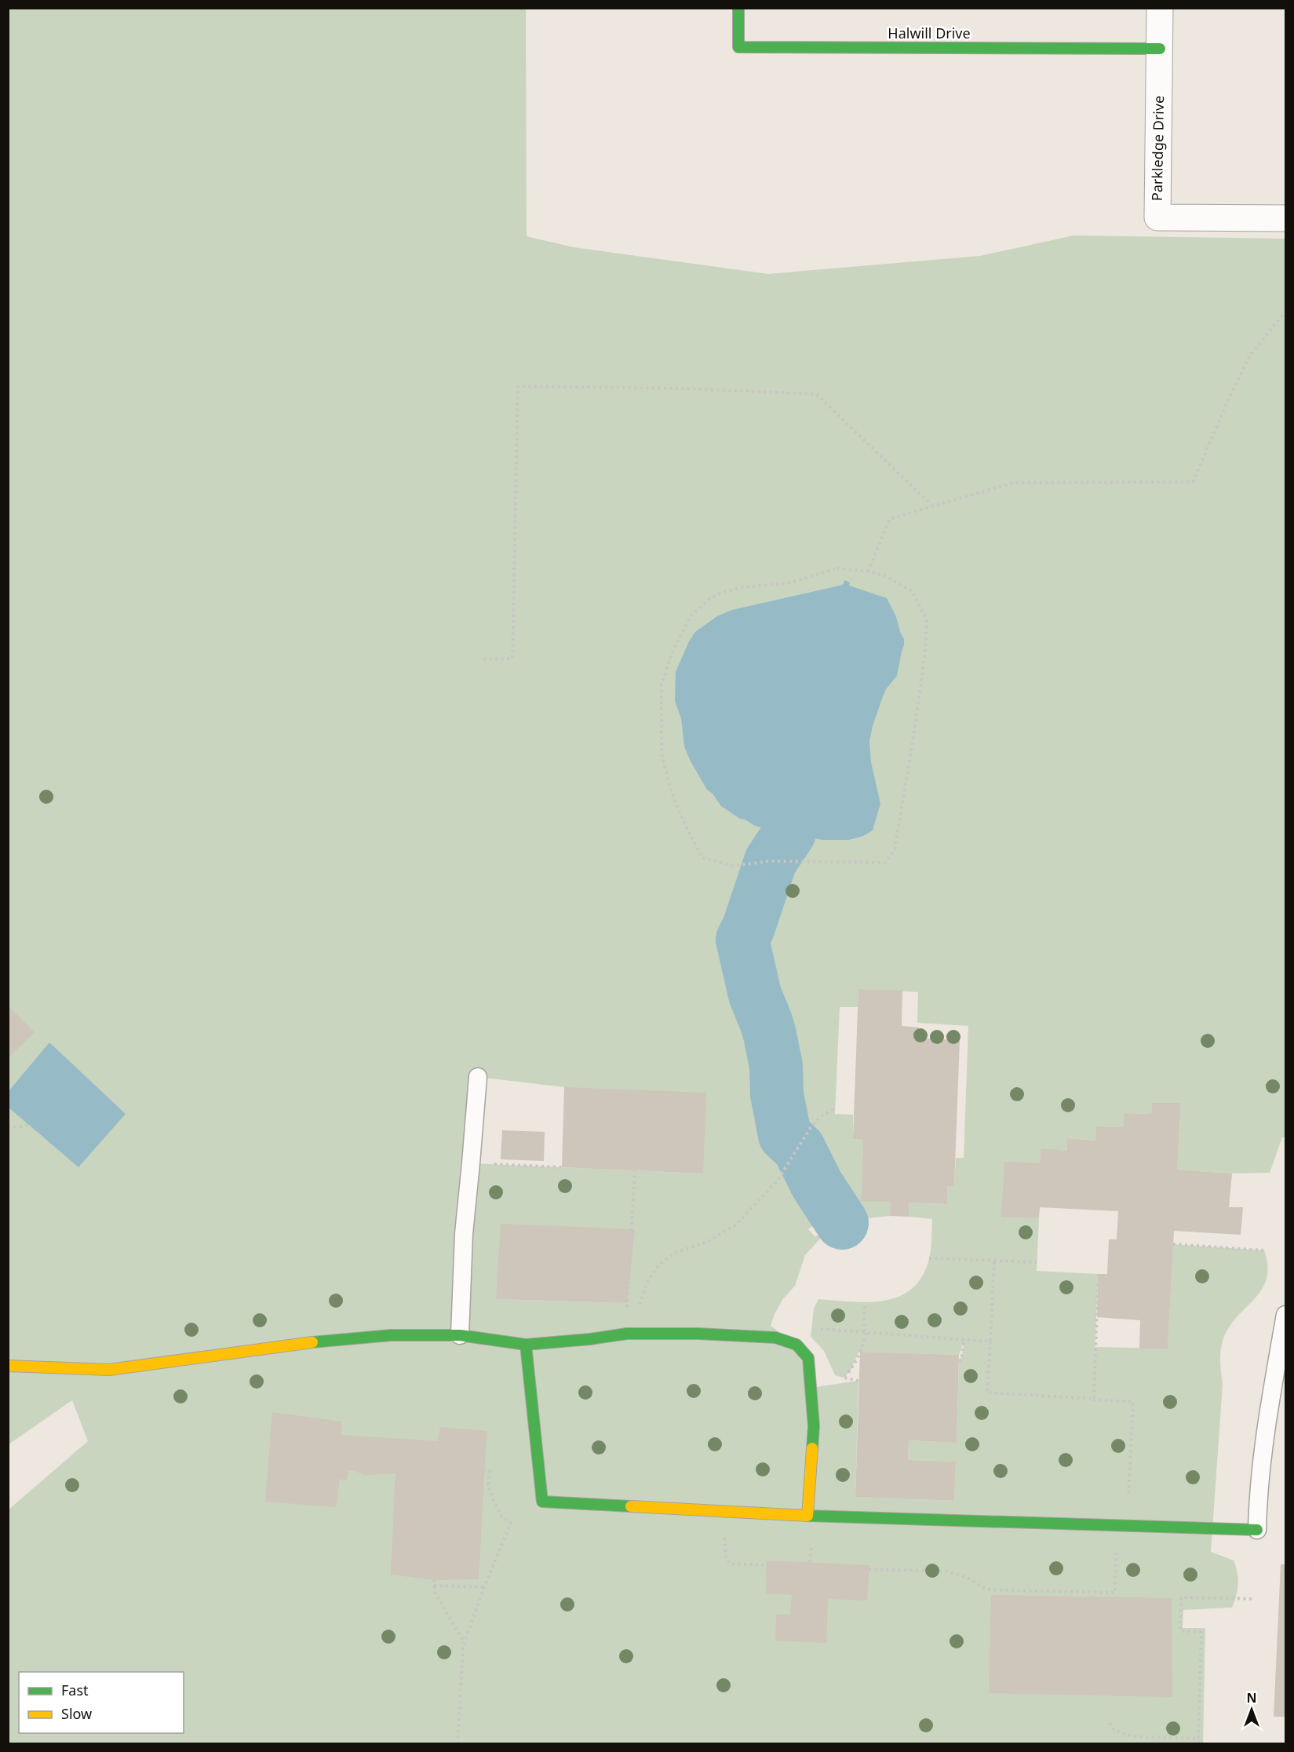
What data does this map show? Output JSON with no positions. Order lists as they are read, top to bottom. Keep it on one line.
{"streets":{"street":["Halwill Drive","Parkledge Drive"]},"crossings":[["Halwill Drive","Parkledge Drive"]],"legend":["Fast","Slow"],"north":"top"}
